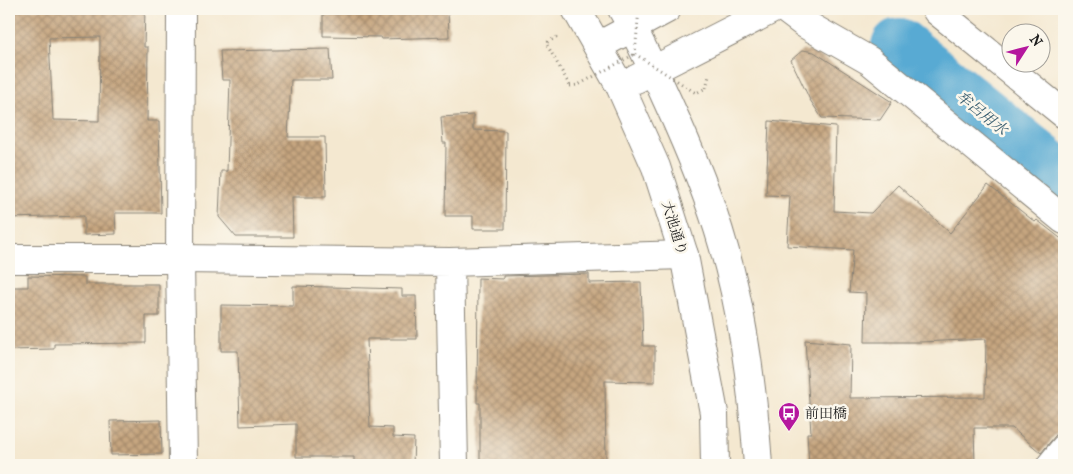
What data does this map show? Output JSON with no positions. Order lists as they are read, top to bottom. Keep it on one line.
{"streets":{"street":["大池通り"]},"water":["牟呂用水"],"places":{"bus stop":["前田橋"]},"north":"top right"}
